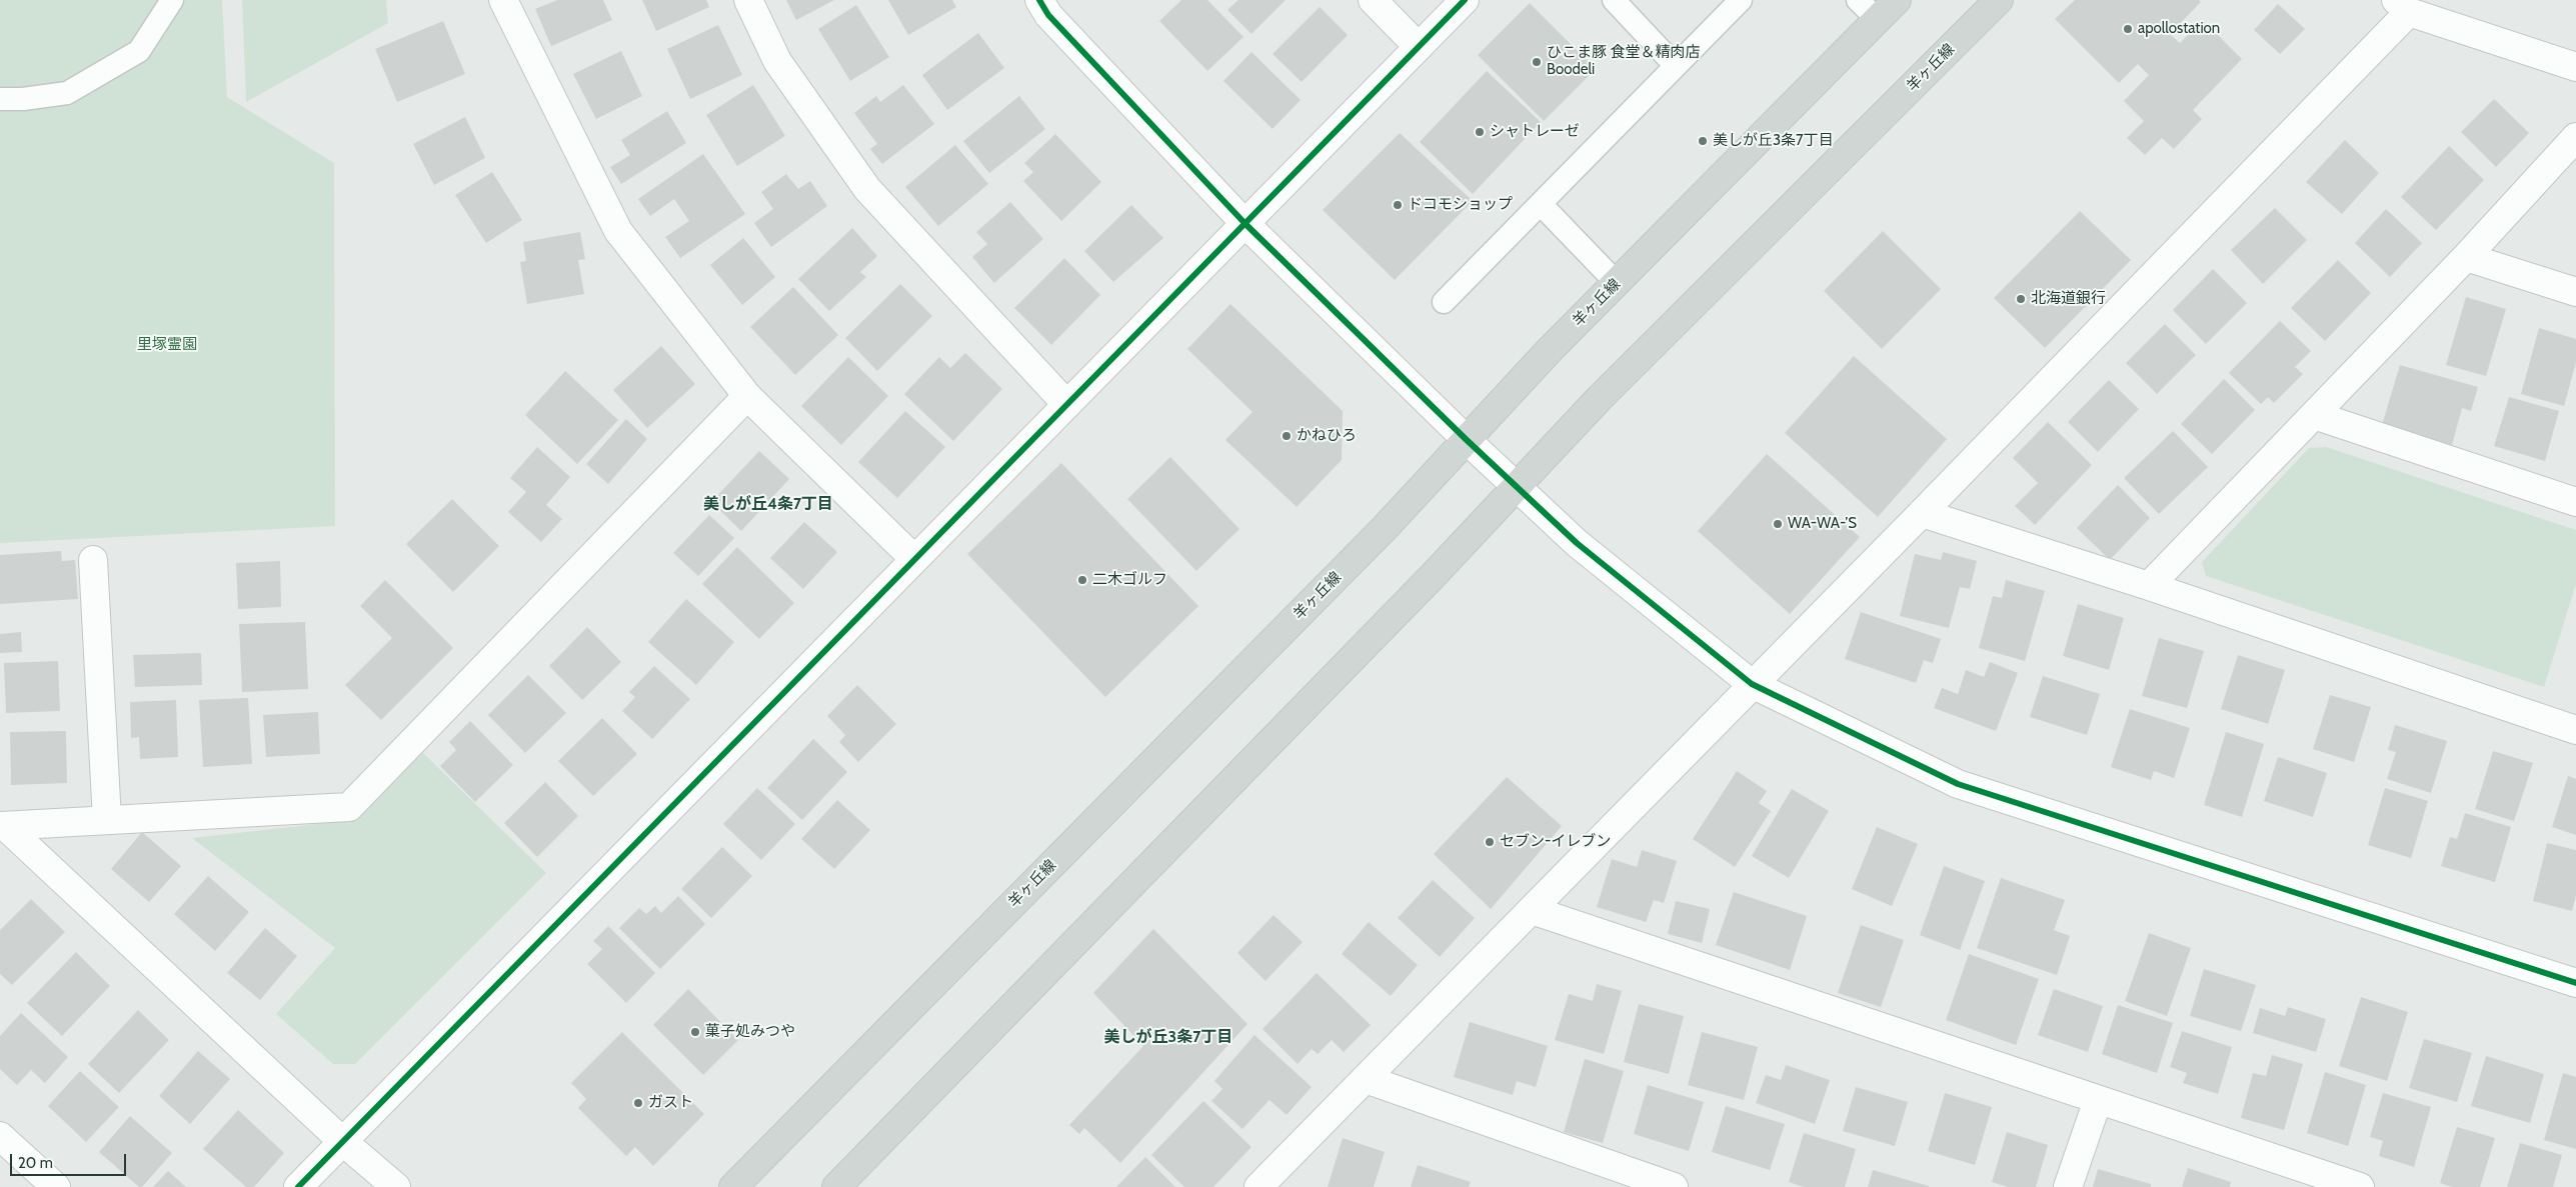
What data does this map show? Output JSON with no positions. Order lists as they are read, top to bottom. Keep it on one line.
{"streets":{"main road":["羊ヶ丘線"]},"districts":["美しが丘4条7丁目","美しが丘3条7丁目"],"parks":["里塚霊園"],"places":["apollostation","ひこま豚 食堂＆精肉店 Boodeli","シャトレーゼ","美しが丘3条7丁目","ドコモショップ","北海道銀行","かねひろ","WA-WA-’S","二木ゴルフ","セブン-イレブン","菓子処みつや","ガスト"],"scale_bar":"20 m"}
